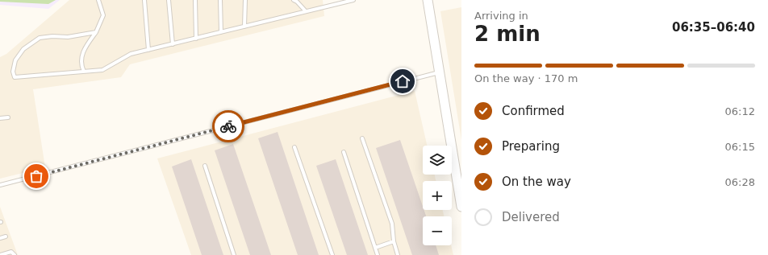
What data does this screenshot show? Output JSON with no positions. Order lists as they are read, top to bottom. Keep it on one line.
{"page":{"heading":["2 min","Arriving in","06:35–06:40"],"bar":"On the way · 170 m","list":[["Confirmed","06:12"],["Preparing","06:15"],["On the way","06:28"],"Delivered"],"map_buttons":["+","−"]}}
